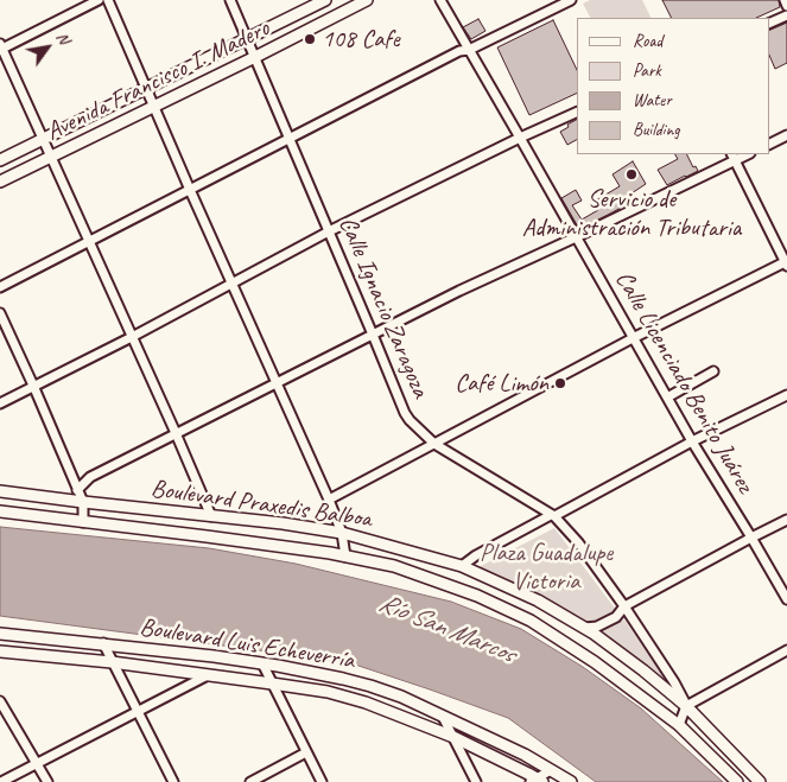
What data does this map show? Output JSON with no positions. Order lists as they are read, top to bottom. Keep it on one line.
{"streets":{"main road":["Avenida Francisco I. Madero","Boulevard Praxedis Balboa","Boulevard Luis Echeverría"],"street":["Calle Ignacio Zaragoza","Calle Licenciado Benito Juárez"]},"crossings":[["Avenida Francisco I. Madero","Calle Ignacio Zaragoza"],["Calle Ignacio Zaragoza","Boulevard Praxedis Balboa"]],"water":["Río San Marcos"],"parks":["Plaza Guadalupe Victoria"],"places":["108 Cafe","Servicio de Administración Tributaria","Café Limón"],"legend":["Road","Park","Water","Building"],"north":"top right"}
